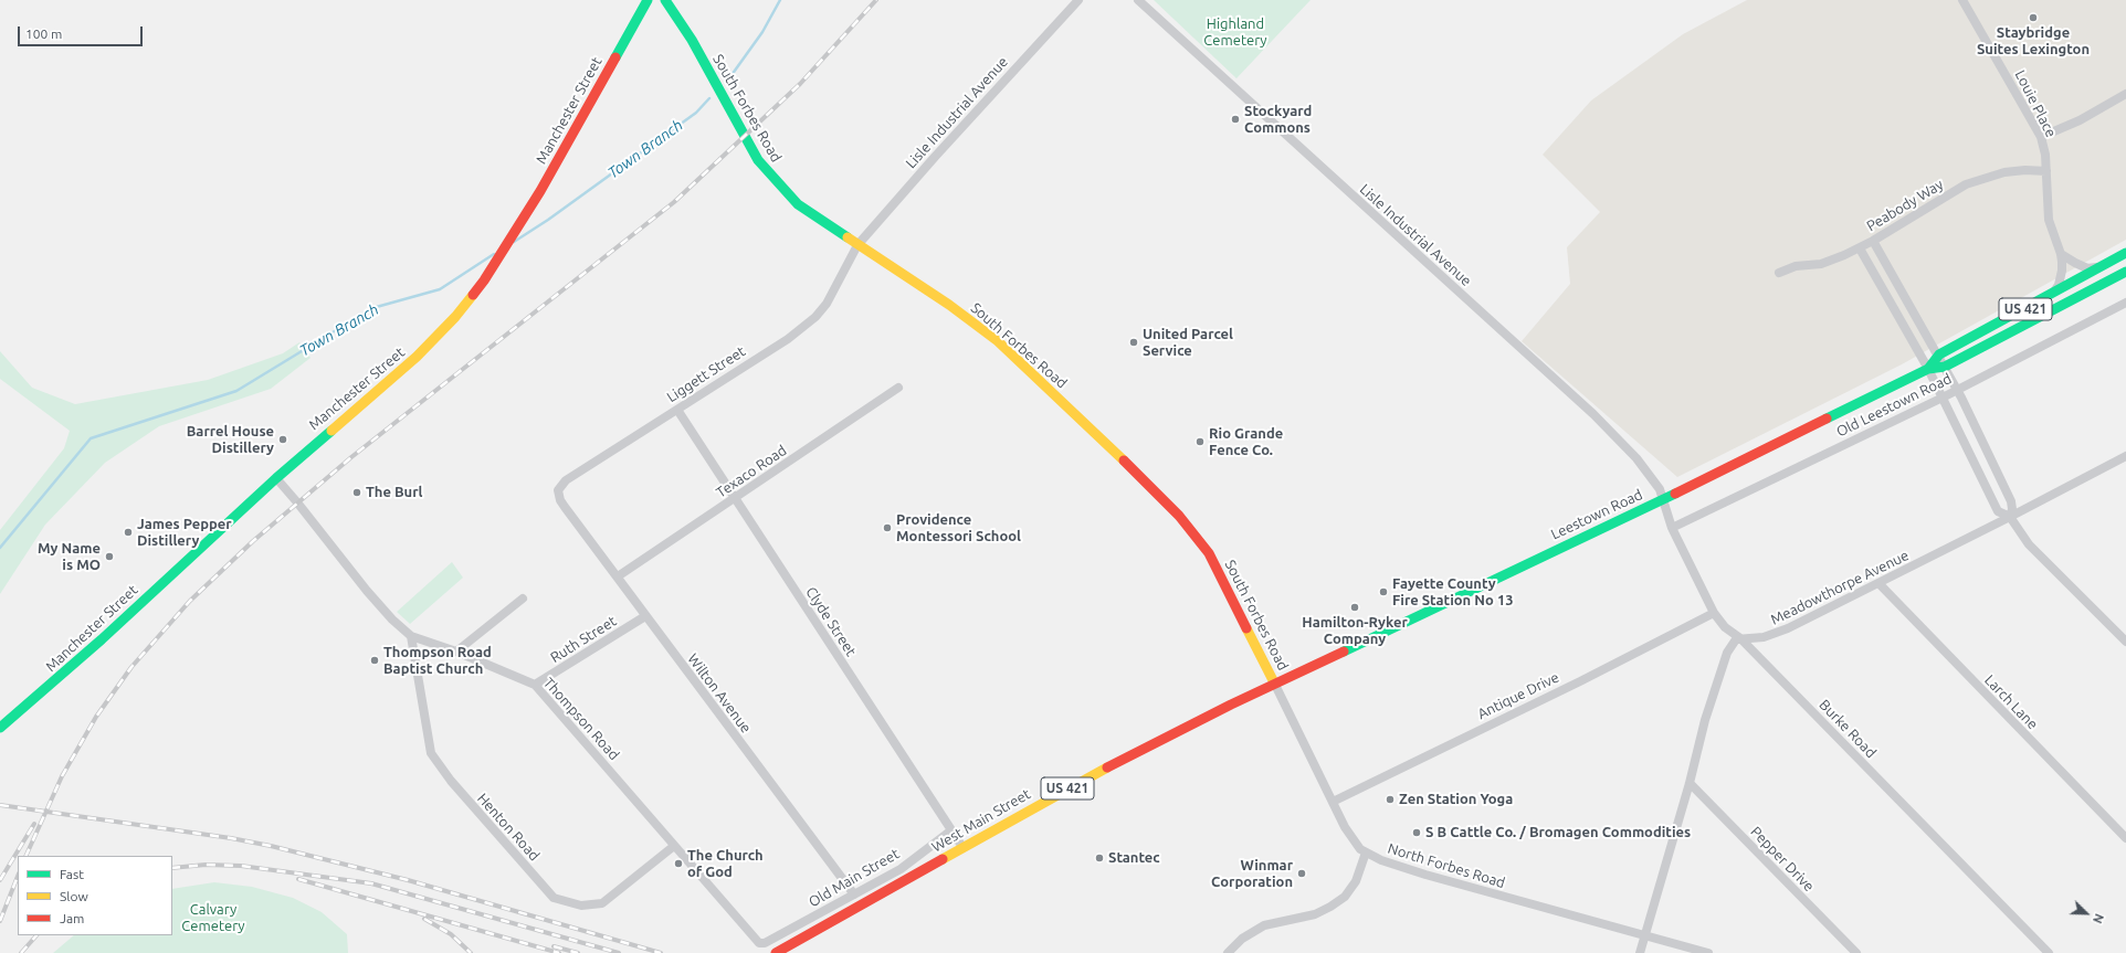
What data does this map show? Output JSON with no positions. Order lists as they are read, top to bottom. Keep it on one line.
{"streets":{"main road":["South Forbes Road","Manchester Street","US 421","Leestown Road","West Main Street"],"street":["Louie Place","Lisle Industrial Avenue","Peabody Way","Liggett Street","Old Leestown Road","Texaco Road","Meadowthorpe Avenue","Clyde Street","Ruth Street","Wilton Avenue","Antique Drive","Larch Lane","Thompson Road","Burke Road","Henton Road","Pepper Drive","North Forbes Road","Old Main Street"]},"crossings":[["Louie Place","Peabody Way"],["Louie Place","Leestown Road"],["South Forbes Road","Lisle Industrial Avenue"],["South Forbes Road","Liggett Street"],["South Forbes Road","Leestown Road"],["South Forbes Road","West Main Street"],["South Forbes Road","North Forbes Road"],["Manchester Street","Thompson Road"],["Lisle Industrial Avenue","Liggett Street"],["Lisle Industrial Avenue","Leestown Road"],["Lisle Industrial Avenue","Burke Road"],["Liggett Street","Clyde Street"],["Liggett Street","Wilton Avenue"],["Old Leestown Road","Burke Road"],["Texaco Road","Clyde Street"],["Texaco Road","Wilton Avenue"],["Leestown Road","Burke Road"],["Leestown Road","West Main Street"],["Leestown Road","North Forbes Road"],["Meadowthorpe Avenue","Larch Lane"],["Meadowthorpe Avenue","Burke Road"],["Clyde Street","West Main Street"],["Clyde Street","Old Main Street"],["Ruth Street","Wilton Avenue"],["Ruth Street","Thompson Road"],["Wilton Avenue","Old Main Street"],["Antique Drive","Burke Road"],["Antique Drive","North Forbes Road"],["Thompson Road","Henton Road"],["Thompson Road","Old Main Street"],["West Main Street","North Forbes Road"]],"water":["Town Branch"],"parks":["Highland Cemetery","Calvary Cemetery"],"places":["Staybridge Suites Lexington","Stockyard Commons","United Parcel Service","Barrel House Distillery","Rio Grande Fence Co.","The Burl","Providence Montessori School","James Pepper Distillery","My Name is MO","Fayette County Fire Station No 13","Hamilton-Ryker Company","Thompson Road Baptist Church","Zen Station Yoga","S B Cattle Co. / Bromagen Commodities","Stantec","The Church of God","Winmar Corporation"],"legend":["Fast","Slow","Jam"],"scale_bar":"100 m","north":"bottom right"}
